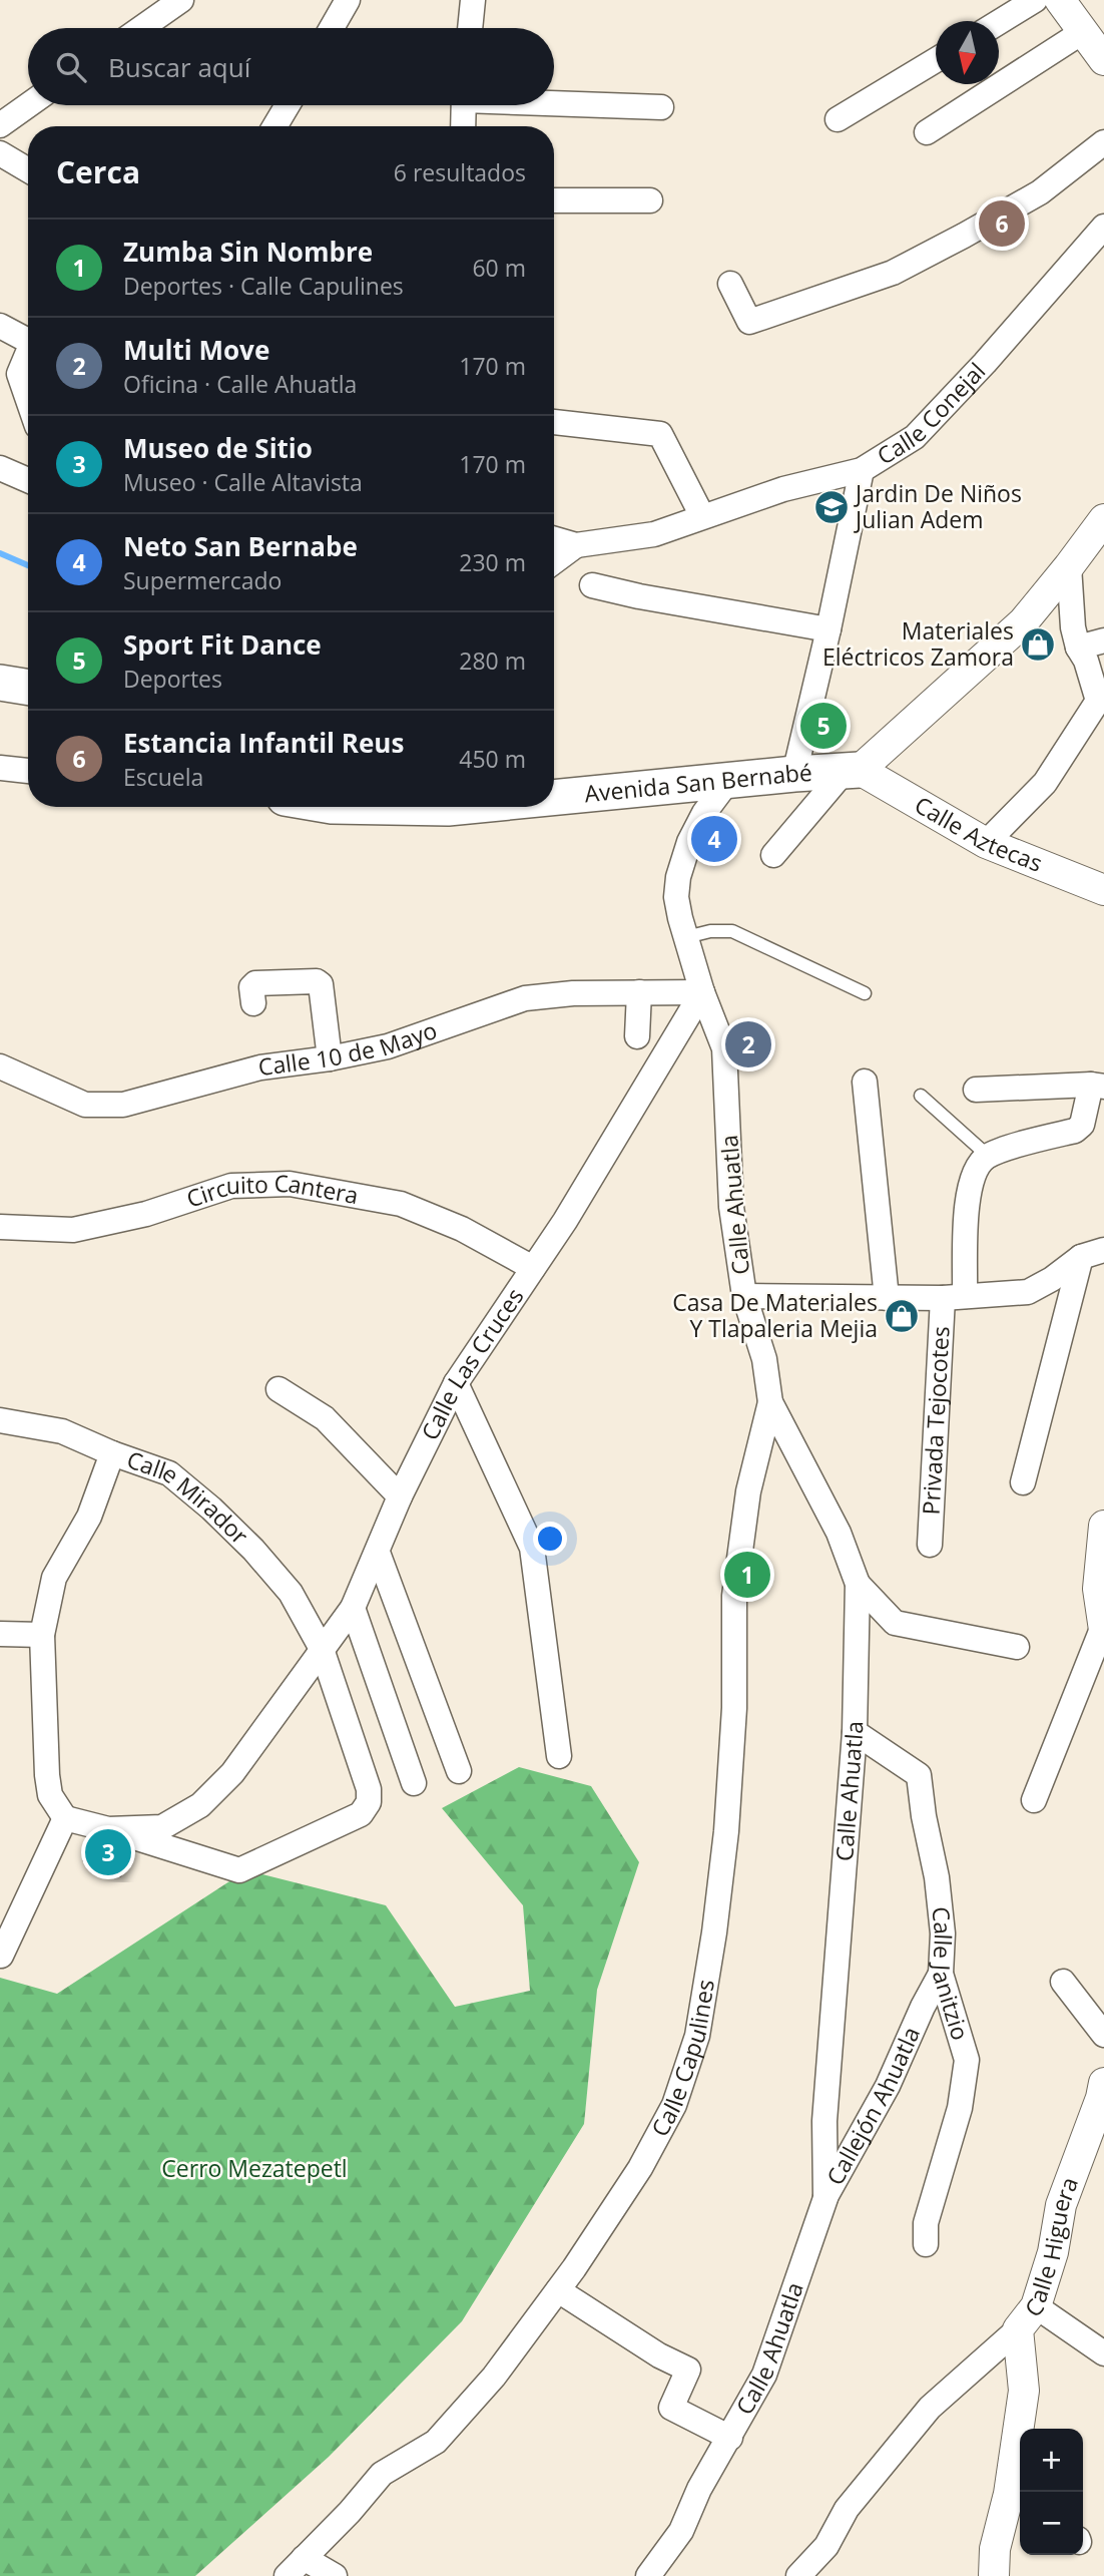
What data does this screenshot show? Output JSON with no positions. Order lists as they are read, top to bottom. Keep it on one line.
{"streets":{"main road":["Avenida San Bernabé"],"street":["Calle Conejal","Calle Aztecas","Calle 10 de Mayo","Circuito Cantera","Calle Ahuatla","Calle Las Cruces","Privada Tejocotes","Calle Mirador","Calle Janitzio","Calle Capulines","Callejón Ahuatla","Calle Higuera"]},"crossings":[["Avenida San Bernabé","Calle Aztecas"],["Calle 10 de Mayo","Calle Ahuatla"],["Calle 10 de Mayo","Calle Las Cruces"],["Circuito Cantera","Calle Las Cruces"],["Calle Ahuatla","Calle Las Cruces"],["Calle Ahuatla","Calle Janitzio"],["Calle Ahuatla","Calle Capulines"],["Calle Ahuatla","Callejón Ahuatla"],["Calle Las Cruces","Calle Mirador"],["Calle Janitzio","Callejón Ahuatla"]],"parks":["Cerro Mezatepetl"],"places":{"school or university":["Jardin De Niños Julian Adem"],"shop":["Materiales Eléctricos Zamora","Casa De Materiales Y Tlapaleria Mejia"]},"north":"bottom","page":{"search":"Buscar aquí","heading":["Cerca","6 resultados"],"pins":["6","5","4","2","1","3"],"list":[{"mark":"1","name":"Zumba Sin Nombre","note":"Deportes · Calle Capulines","value":"60 m"},{"mark":"2","name":"Multi Move","note":"Oficina · Calle Ahuatla","value":"170 m"},{"mark":"3","name":"Museo de Sitio","note":"Museo · Calle Altavista","value":"170 m"},{"mark":"4","name":"Neto San Bernabe","note":"Supermercado","value":"230 m"},{"mark":"5","name":"Sport Fit Dance","note":"Deportes","value":"280 m"},{"mark":"6","name":"Estancia Infantil Reus","note":"Escuela","value":"450 m"}],"map_buttons":["+","−"]}}
